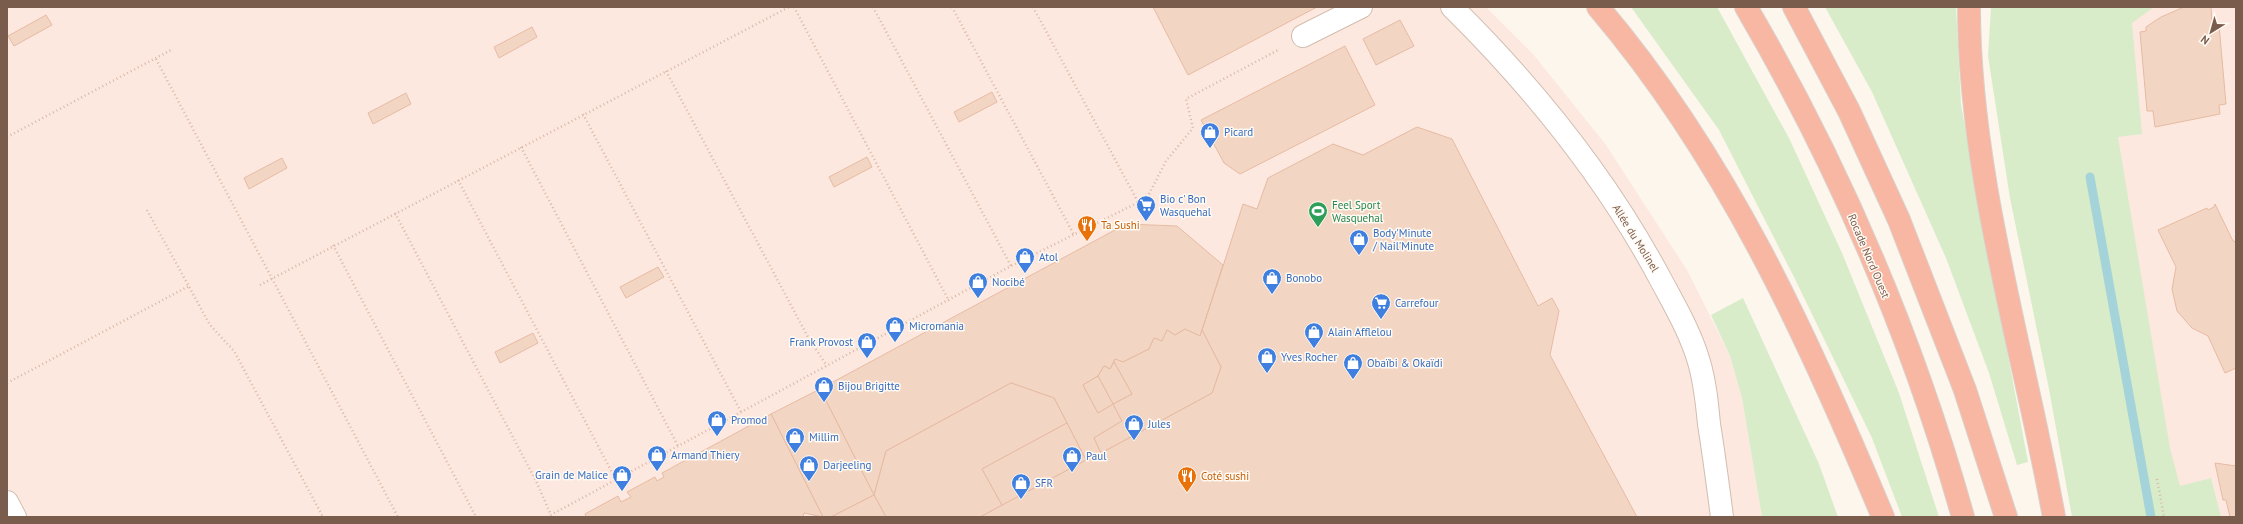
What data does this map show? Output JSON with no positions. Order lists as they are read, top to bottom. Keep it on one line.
{"streets":{"highway":["Rocade Nord Ouest"],"street":["Allée du Molinel"]},"places":{"shop":["Picard","Body'Minute / Nail'Minute","Atol","Bonobo","Nocibé","Micromania","Alain Afflelou","Frank Provost","Yves Rocher","Obaïbi & Okaïdi","Bijou Brigitte","Promod","Jules","Millim","Armand Thiery","Paul","Darjeeling","Grain de Malice","SFR"],"supermarket":["Bio c' Bon Wasquehal","Carrefour"],"sports":["Feel Sport Wasquehal"],"restaurant":["Ta Sushi","Coté sushi"]},"north":"bottom left"}
